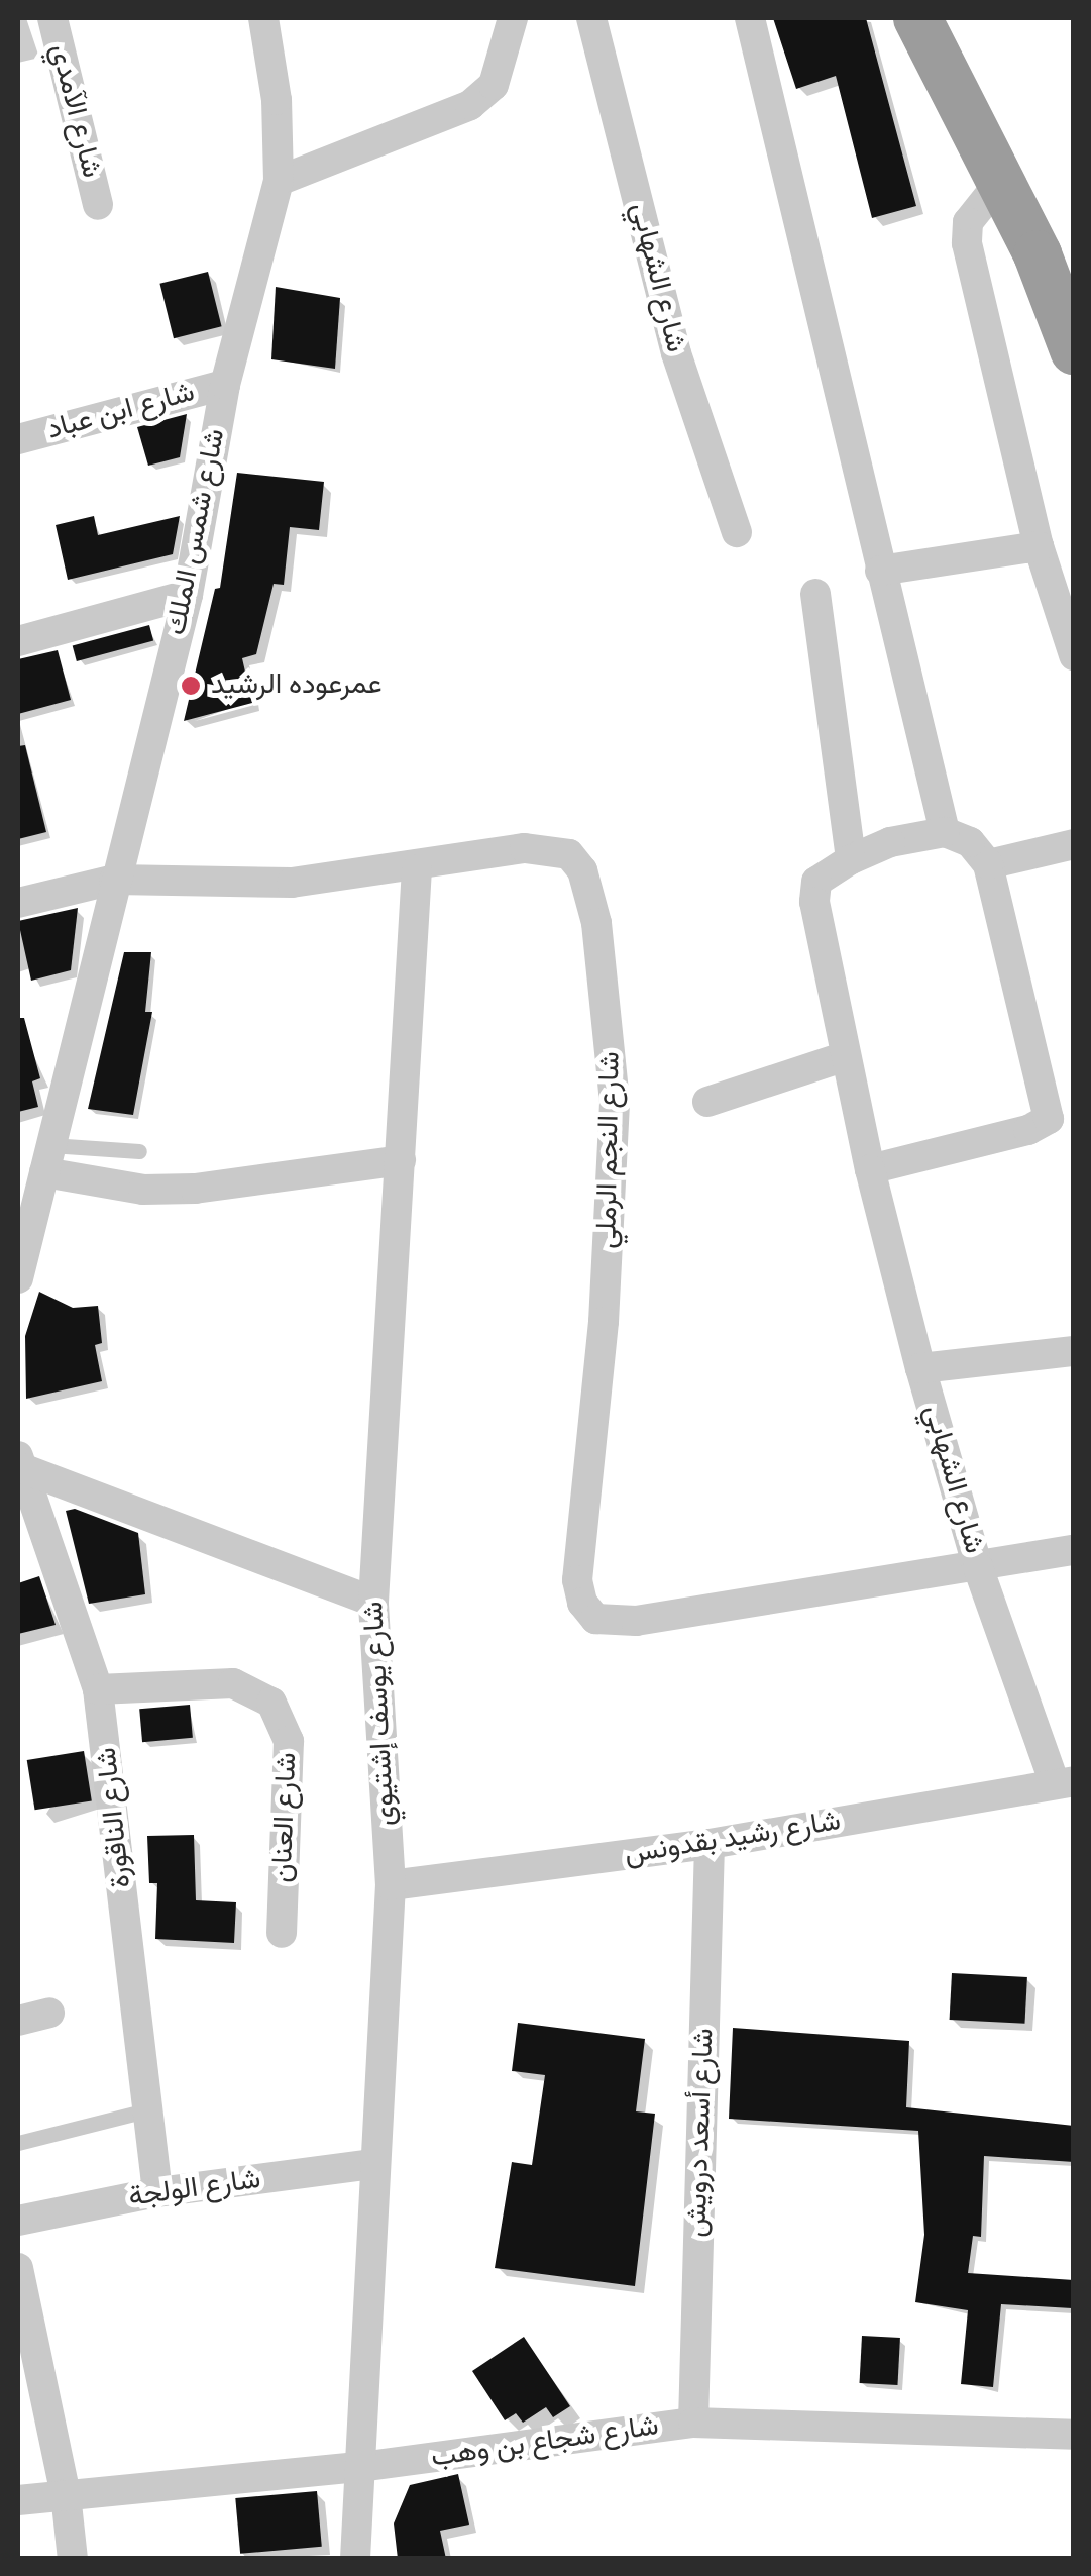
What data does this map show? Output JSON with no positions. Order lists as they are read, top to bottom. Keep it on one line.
{"streets":{"street":["شارع الآمدي","شارع الشهابي","شارع ابن عباد","شارع شمس الملك","شارع النجم الرملي","شارع يوسف إشتيوي","شارع الناقورة","شارع العنان","شارع رشيد بقدونس","شارع أسعد درويش","شارع الولجة","شارع شجاع بن وهب"]},"crossings":[["شارع الشهابي","شارع النجم الرملي"],["شارع الشهابي","شارع رشيد بقدونس"],["شارع ابن عباد","شارع شمس الملك"],["شارع شمس الملك","شارع النجم الرملي"],["شارع النجم الرملي","شارع يوسف إشتيوي"],["شارع يوسف إشتيوي","شارع رشيد بقدونس"],["شارع يوسف إشتيوي","شارع الولجة"],["شارع يوسف إشتيوي","شارع شجاع بن وهب"],["شارع الناقورة","شارع العنان"],["شارع الناقورة","شارع الولجة"],["شارع رشيد بقدونس","شارع أسعد درويش"],["شارع أسعد درويش","شارع شجاع بن وهب"]],"places":["عمرعوده الرشيد"]}
